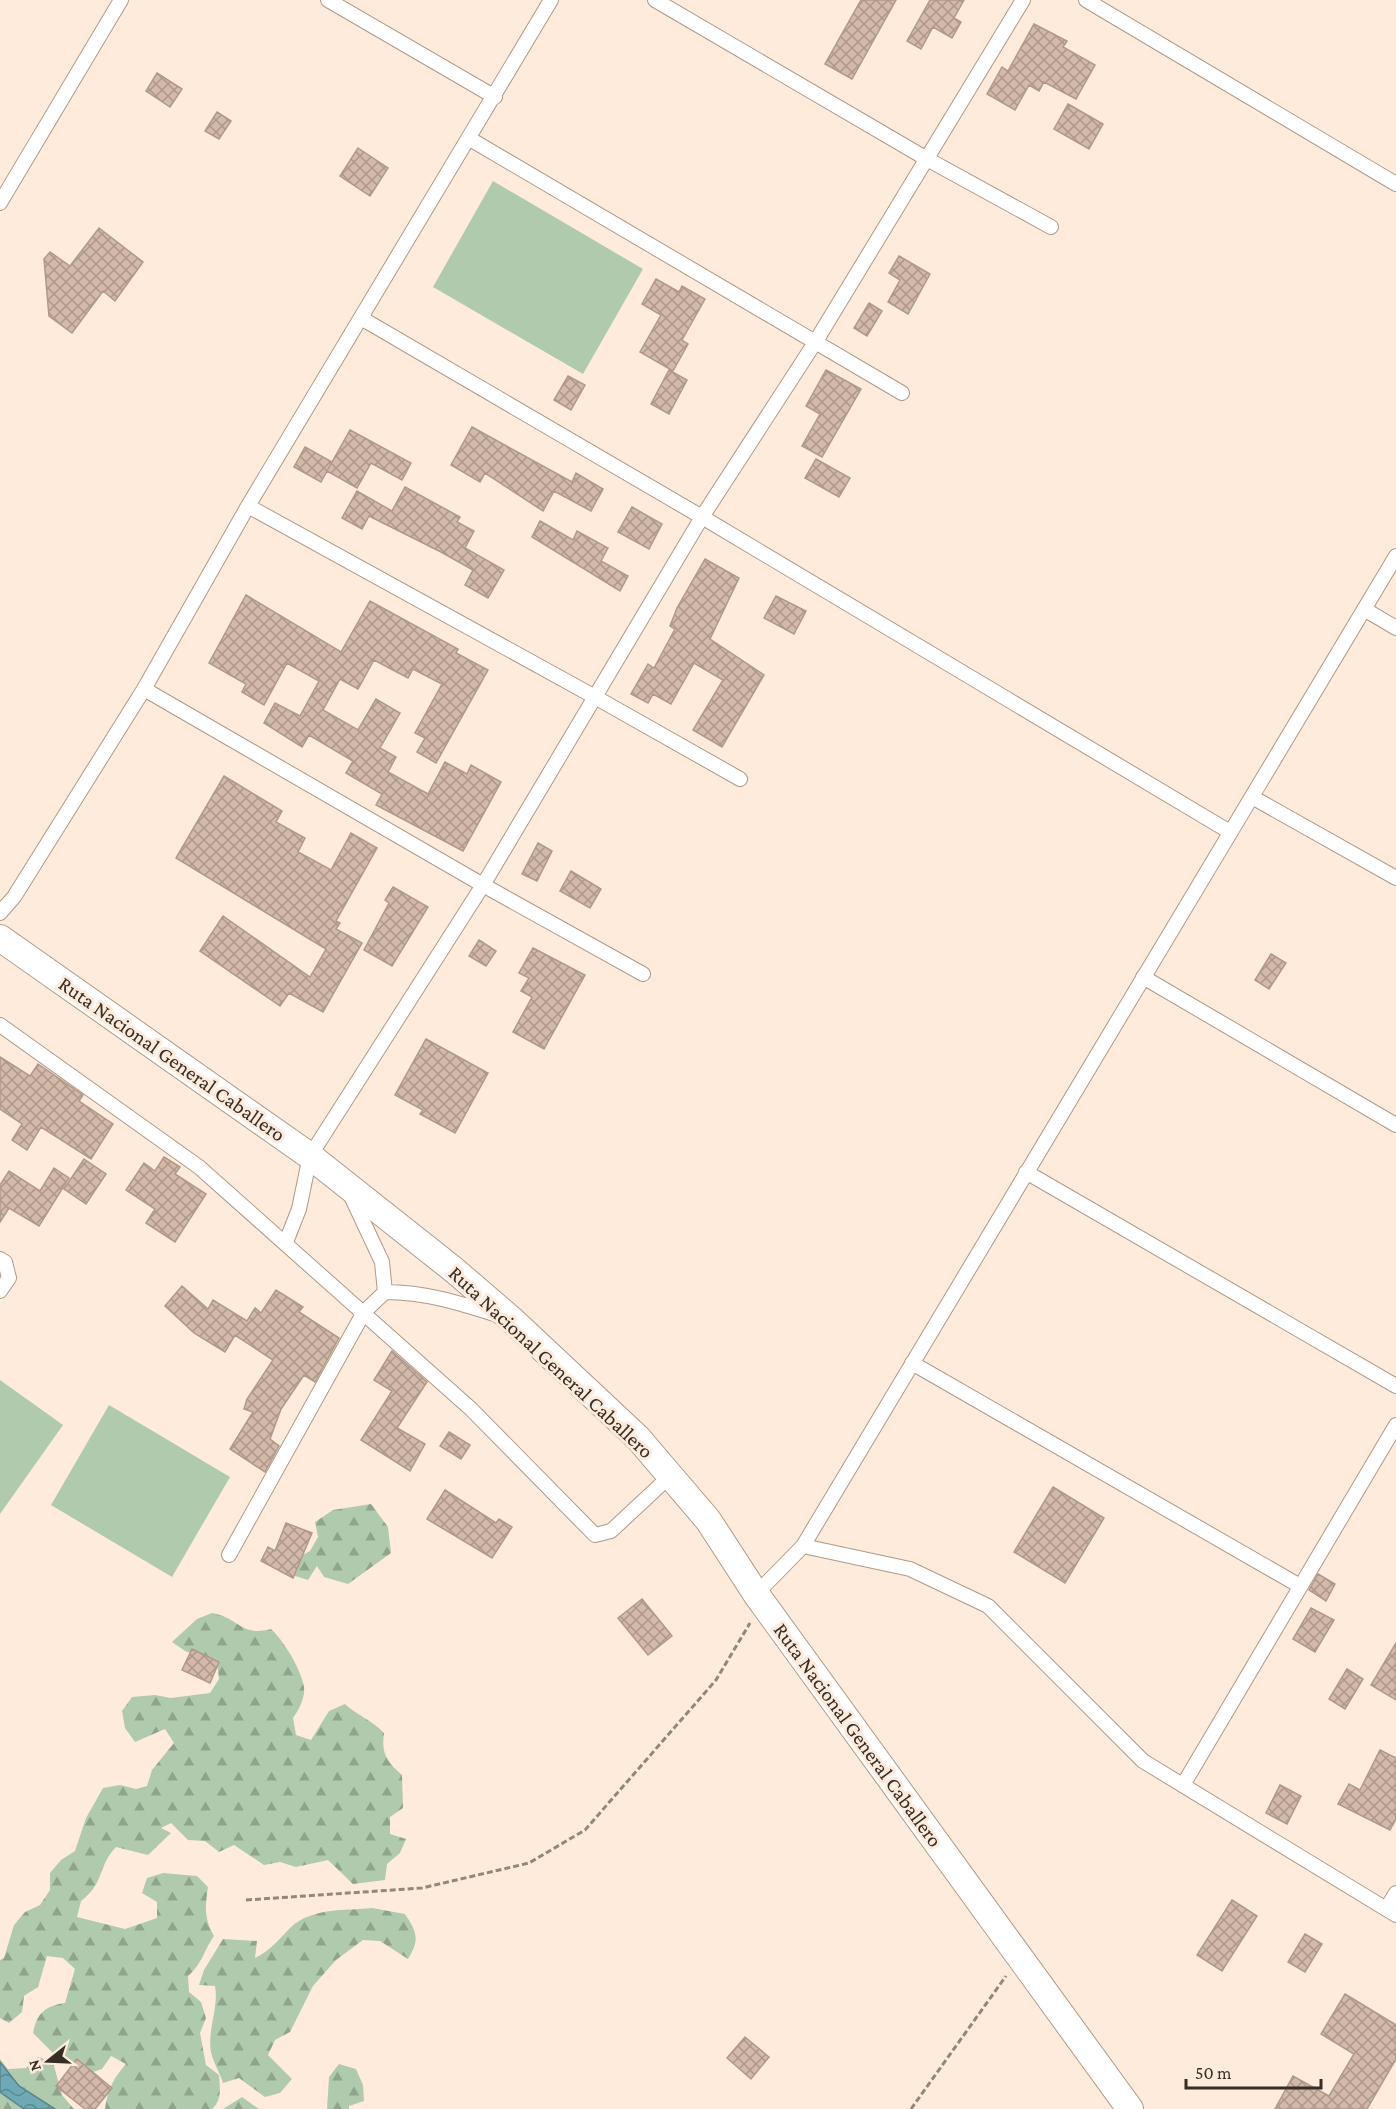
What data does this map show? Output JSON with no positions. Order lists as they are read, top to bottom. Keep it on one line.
{"streets":{"highway":["Ruta Nacional General Caballero"]},"scale_bar":"50 m","north":"left"}
